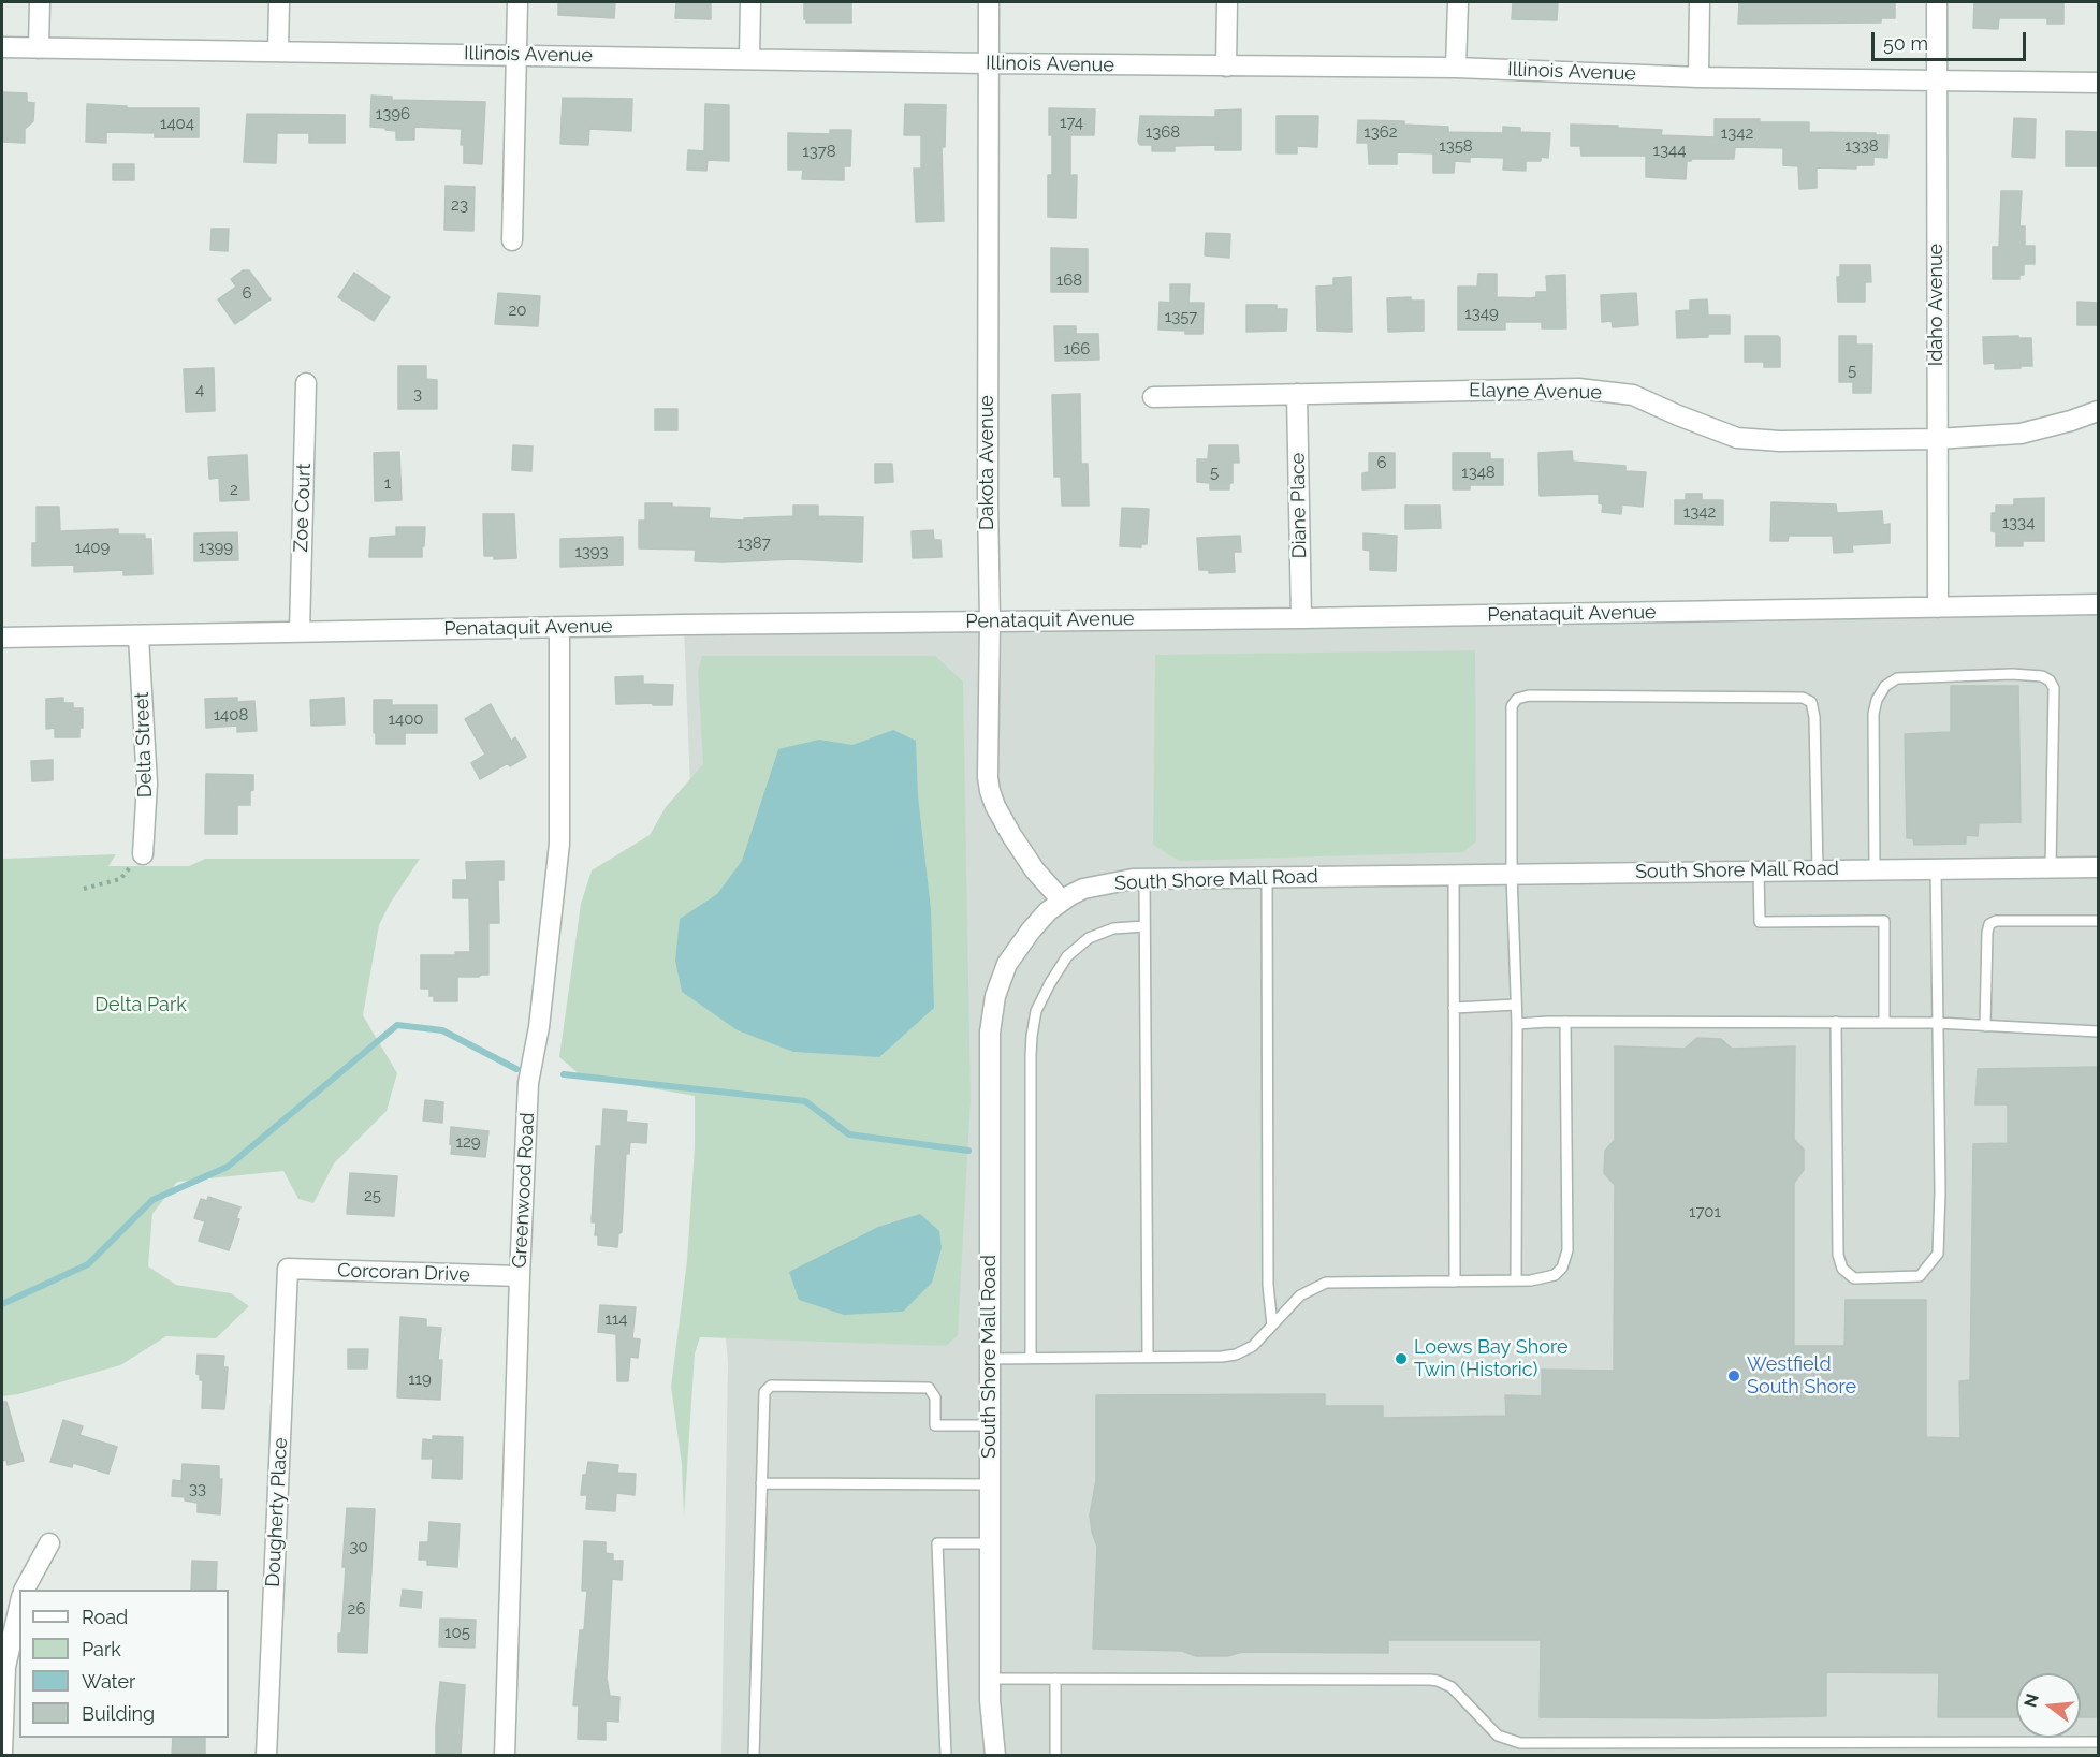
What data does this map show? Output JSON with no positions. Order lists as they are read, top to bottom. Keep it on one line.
{"streets":{"street":["Illinois Avenue","Idaho Avenue","Elayne Avenue","Dakota Avenue","Diane Place","Zoe Court","Penataquit Avenue","Delta Street","South Shore Mall Road","Greenwood Road","Corcoran Drive","Dougherty Place"]},"crossings":[["Illinois Avenue","Idaho Avenue"],["Illinois Avenue","Dakota Avenue"],["Idaho Avenue","Elayne Avenue"],["Idaho Avenue","Penataquit Avenue"],["Elayne Avenue","Diane Place"],["Dakota Avenue","Penataquit Avenue"],["Dakota Avenue","South Shore Mall Road"],["Diane Place","Penataquit Avenue"],["Zoe Court","Penataquit Avenue"],["Penataquit Avenue","Delta Street"],["Penataquit Avenue","Greenwood Road"],["Greenwood Road","Corcoran Drive"],["Corcoran Drive","Dougherty Place"]],"parks":["Delta Park"],"places":["Loews Bay Shore Twin (Historic)","Westfield South Shore"],"house_numbers":["1396","174","1404","1368","1362","1342","1358","1338","1344","1378","23","168","6","20","1349","1357","166","5","4","3","6","5","1348","1","2","1342","1334","1387","1409","1399","1393","1408","1400","129","25","1701","114","119","33","30","26","105"],"legend":["Road","Park","Water","Building"],"scale_bar":"50 m","north":"left"}
